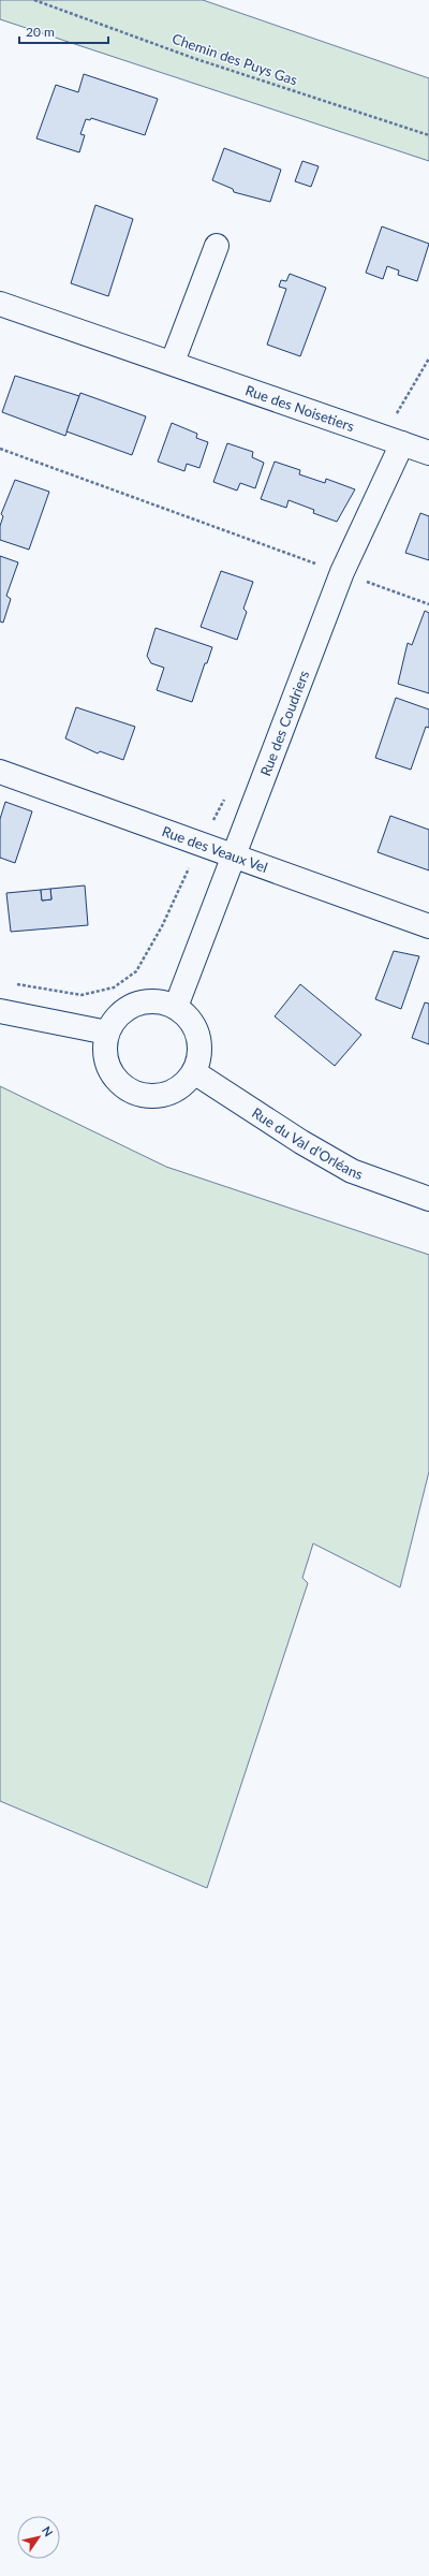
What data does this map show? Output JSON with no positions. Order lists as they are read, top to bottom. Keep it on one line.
{"streets":{"street":["Rue des Noisetiers","Rue des Coudriers","Rue des Veaux Vel","Rue du Val d'Orléans"],"path":["Chemin des Puys Gas"]},"crossings":[["Rue des Noisetiers","Rue des Coudriers"],["Rue des Coudriers","Rue des Veaux Vel"],["Rue des Coudriers","Rue du Val d'Orléans"]],"scale_bar":"20 m","north":"top right"}
